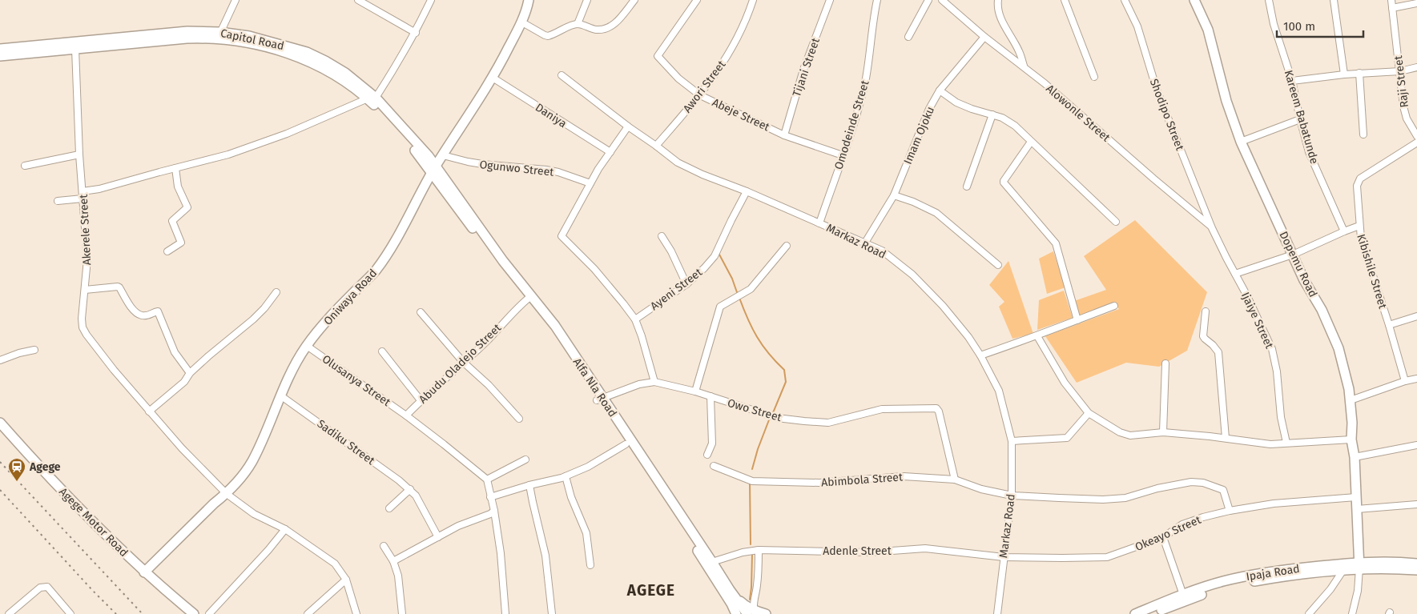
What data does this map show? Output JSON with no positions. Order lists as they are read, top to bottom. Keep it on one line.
{"streets":{"main road":["Capitol Road","Dopemu Road","Oniwaya Road","Alfa Nla Road","Agege Motor Road","Ipaja Road"],"street":["Tijani Street","Raji Street","Awori Street","Alowonle Street","Abeje Street","Shodipo Street","Daniya","Kareem Babatunde","Omodeinde Street","Imam Ojoku","Ogunwo Street","Akerele Street","Markaz Road","Kibishile Street","Ayeni Street","Ijaiye Street","Abudu Oladejo Street","Olusanya Street","Owo Street","Sadiku Street","Abimbola Street","Okeayo Street","Adenle Street"]},"crossings":[["Capitol Road","Akerele Street"],["Capitol Road","Oniwaya Road"],["Capitol Road","Alfa Nla Road"],["Tijani Street","Abeje Street"],["Awori Street","Abeje Street"],["Awori Street","Markaz Road"],["Alowonle Street","Shodipo Street"],["Alowonle Street","Imam Ojoku"],["Alowonle Street","Ijaiye Street"],["Abeje Street","Omodeinde Street"],["Shodipo Street","Ijaiye Street"],["Daniya","Oniwaya Road"],["Omodeinde Street","Markaz Road"],["Imam Ojoku","Markaz Road"],["Ogunwo Street","Oniwaya Road"],["Akerele Street","Oniwaya Road"],["Markaz Road","Ayeni Street"],["Markaz Road","Abimbola Street"],["Markaz Road","Okeayo Street"],["Markaz Road","Adenle Street"],["Dopemu Road","Okeayo Street"],["Dopemu Road","Ipaja Road"],["Oniwaya Road","Olusanya Street"],["Oniwaya Road","Alfa Nla Road"],["Oniwaya Road","Sadiku Street"],["Oniwaya Road","Agege Motor Road"],["Abudu Oladejo Street","Olusanya Street"],["Abudu Oladejo Street","Alfa Nla Road"],["Alfa Nla Road","Owo Street"],["Alfa Nla Road","Adenle Street"],["Owo Street","Abimbola Street"],["Abimbola Street","Okeayo Street"],["Okeayo Street","Adenle Street"]],"districts":["AGEGE"],"places":{"station":["Agege"]},"scale_bar":"100 m"}
